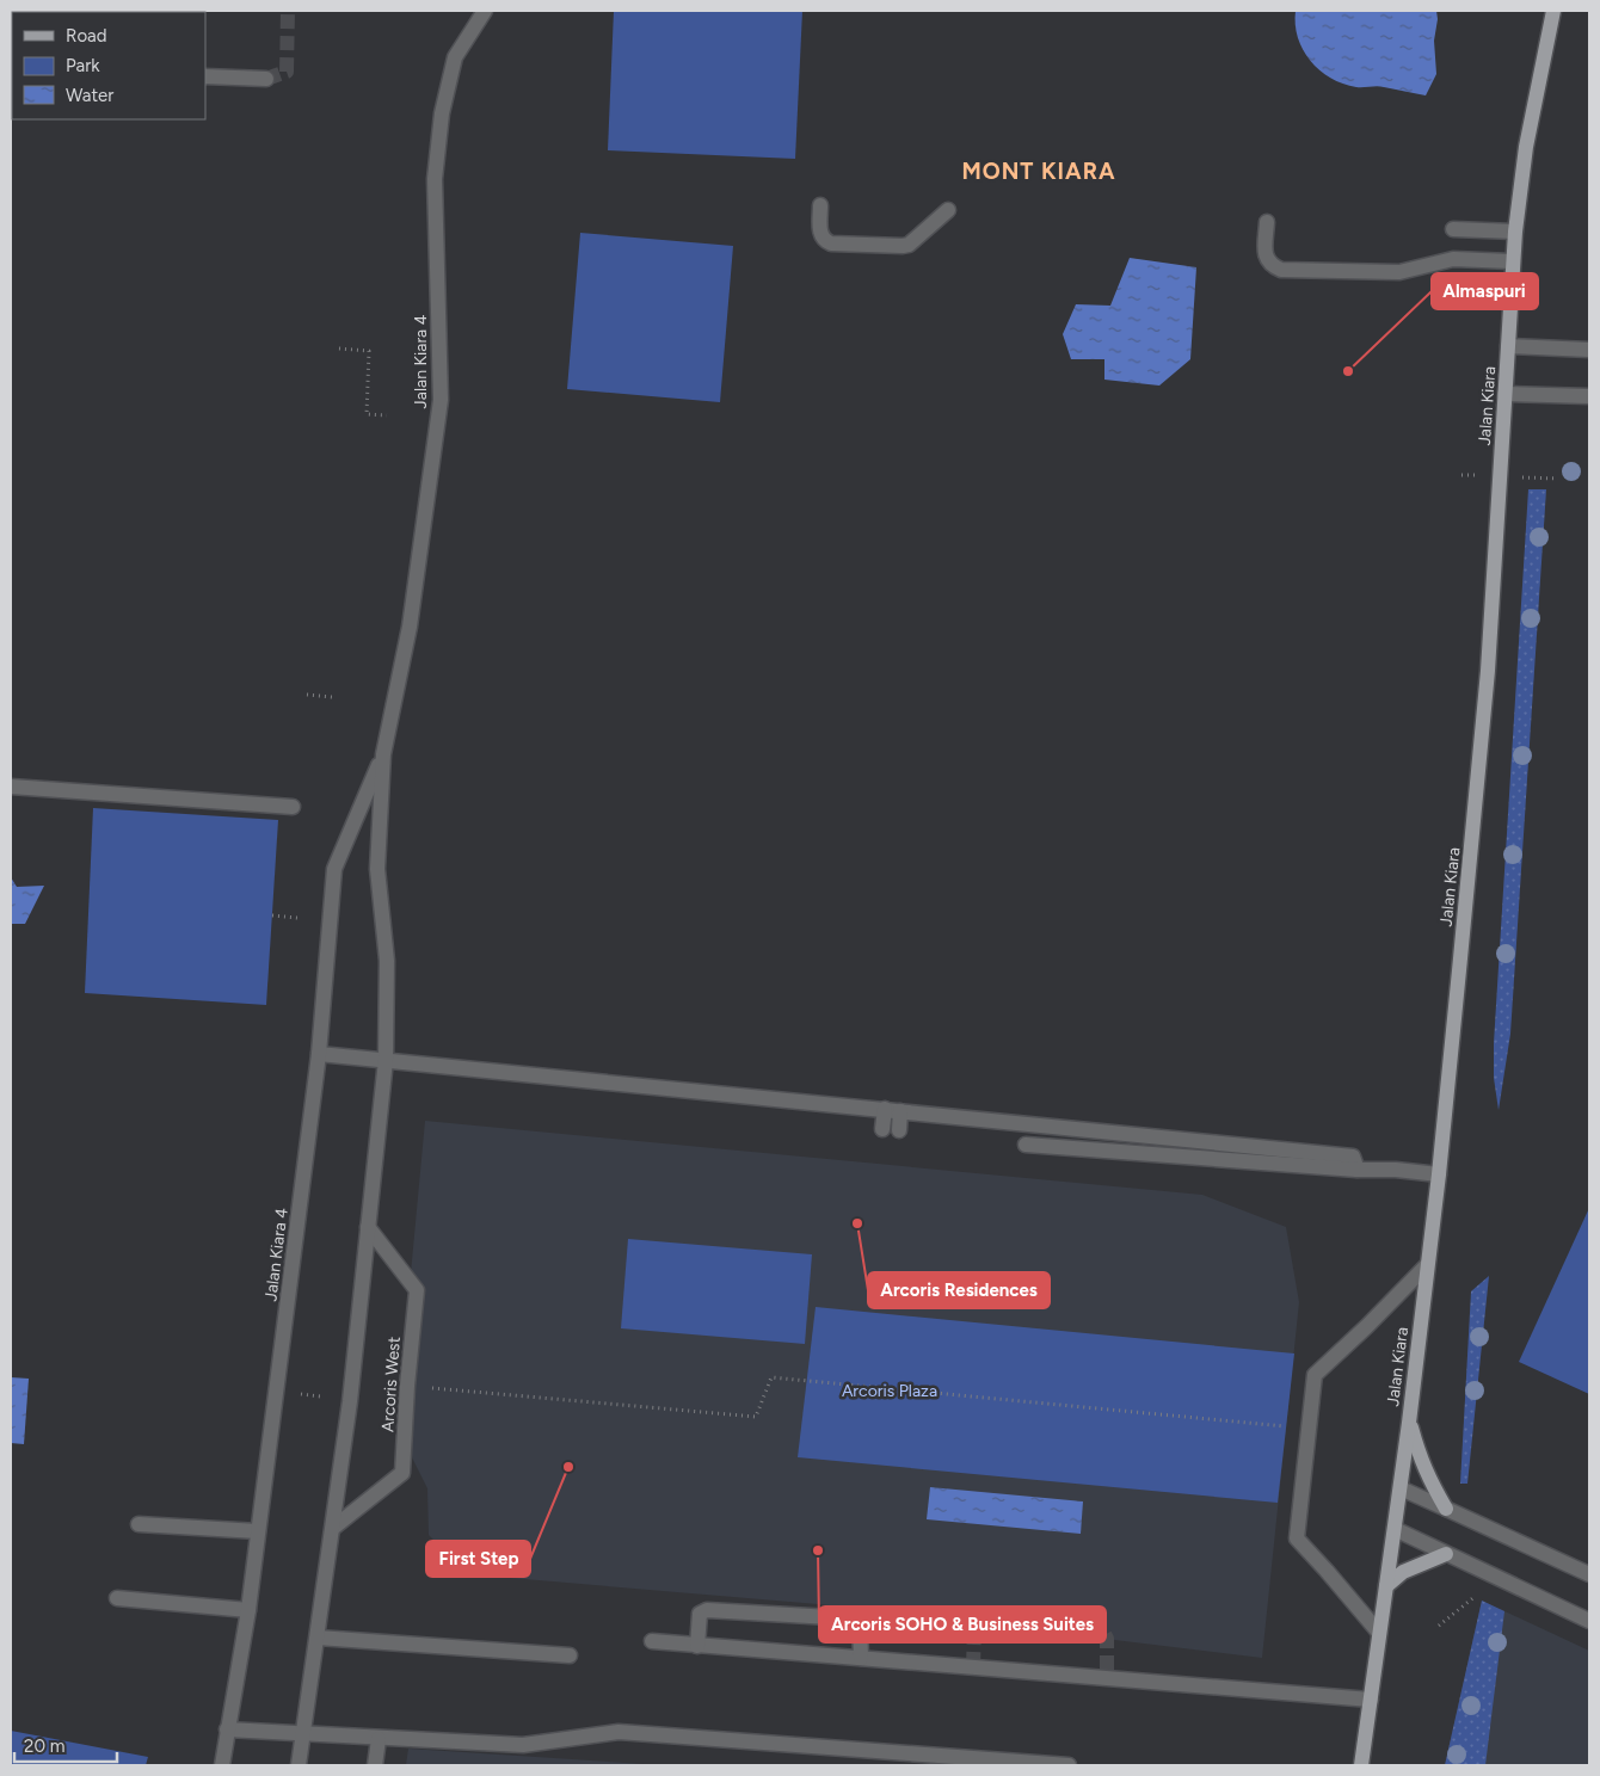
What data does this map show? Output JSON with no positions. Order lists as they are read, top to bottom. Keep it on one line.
{"streets":{"main road":["Jalan Kiara"],"street":["Jalan Kiara 4","Arcoris West"]},"crossings":[["Jalan Kiara 4","Arcoris West"]],"districts":["MONT KIARA"],"parks":["Arcoris Plaza"],"places":["Almaspuri","Arcoris Residences","First Step","Arcoris SOHO & Business Suites"],"legend":["Road","Park","Water"],"scale_bar":"20 m"}
